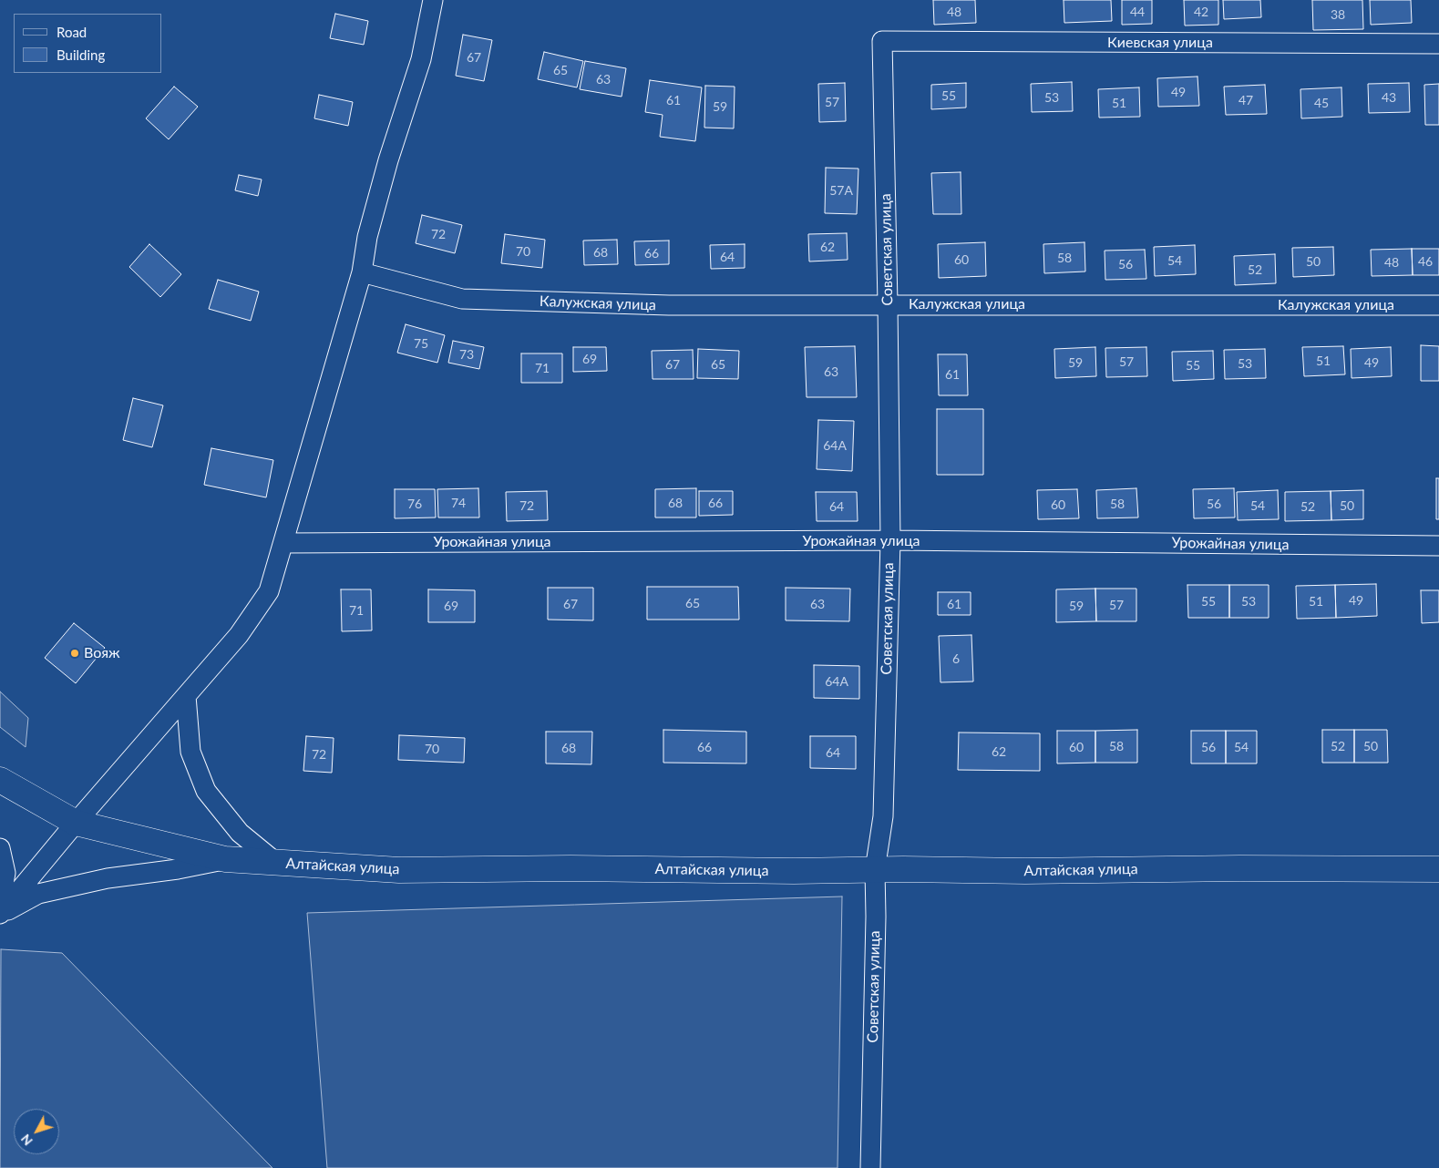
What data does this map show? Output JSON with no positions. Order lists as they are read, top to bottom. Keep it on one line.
{"streets":{"main road":["Алтайская улица"],"street":["Киевская улица","Советская улица","Калужская улица","Урожайная улица"]},"crossings":[["Киевская улица","Советская улица"],["Советская улица","Калужская улица"],["Советская улица","Урожайная улица"],["Советская улица","Алтайская улица"]],"places":["Вояж"],"house_numbers":["48","44","42","38","67","65","63","49","55","53","43","61","47","57","51","45","59","57А","72","62","70","68","66","64","58","60","54","50","46","48","56","52","75","73","69","51","57","59","49","53","67","65","55","71","63","61","64А","74","68","66","76","58","56","60","72","54","50","64","52","49","55","53","51","65","67","63","61","57","69","59","71","6","64А","58","52","50","66","60","56","54","68","70","62","64","72"],"legend":["Road","Building"],"north":"bottom left"}
